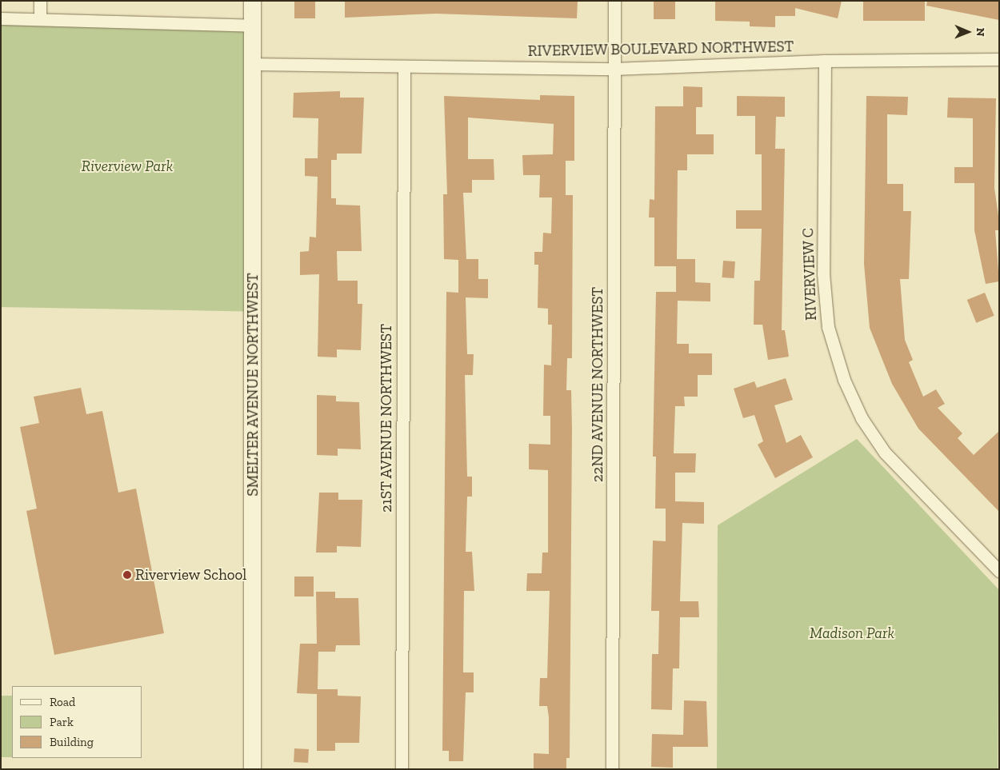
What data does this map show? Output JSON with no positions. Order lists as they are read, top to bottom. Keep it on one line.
{"streets":{"street":["RIVERVIEW BOULEVARD NORTHWEST","RIVERVIEW C","SMELTER AVENUE NORTHWEST","22ND AVENUE NORTHWEST","21ST AVENUE NORTHWEST"]},"crossings":[["RIVERVIEW BOULEVARD NORTHWEST","RIVERVIEW C"],["RIVERVIEW BOULEVARD NORTHWEST","SMELTER AVENUE NORTHWEST"],["RIVERVIEW BOULEVARD NORTHWEST","22ND AVENUE NORTHWEST"],["RIVERVIEW BOULEVARD NORTHWEST","21ST AVENUE NORTHWEST"]],"parks":["Riverview Park","Madison Park"],"places":["Riverview School"],"legend":["Road","Park","Building"],"north":"right"}
